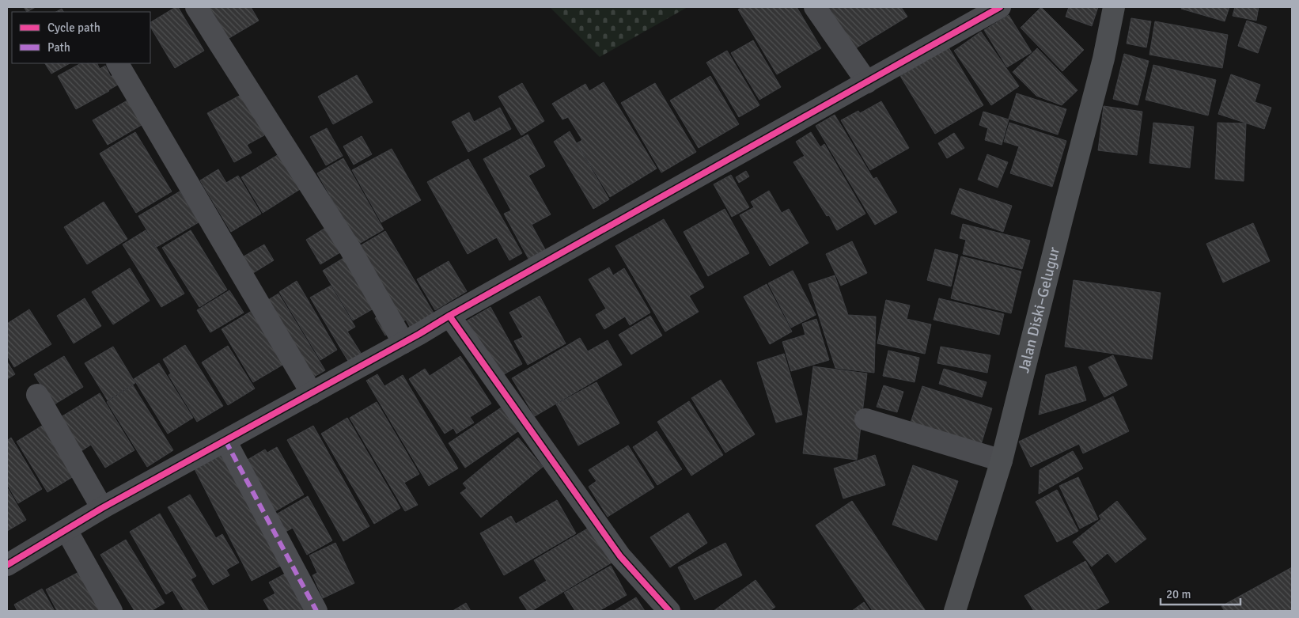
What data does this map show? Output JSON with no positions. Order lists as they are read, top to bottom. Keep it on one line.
{"streets":{"main road":["Jalan Diski–Gelugur"]},"legend":["Cycle path","Path"],"scale_bar":"20 m"}
